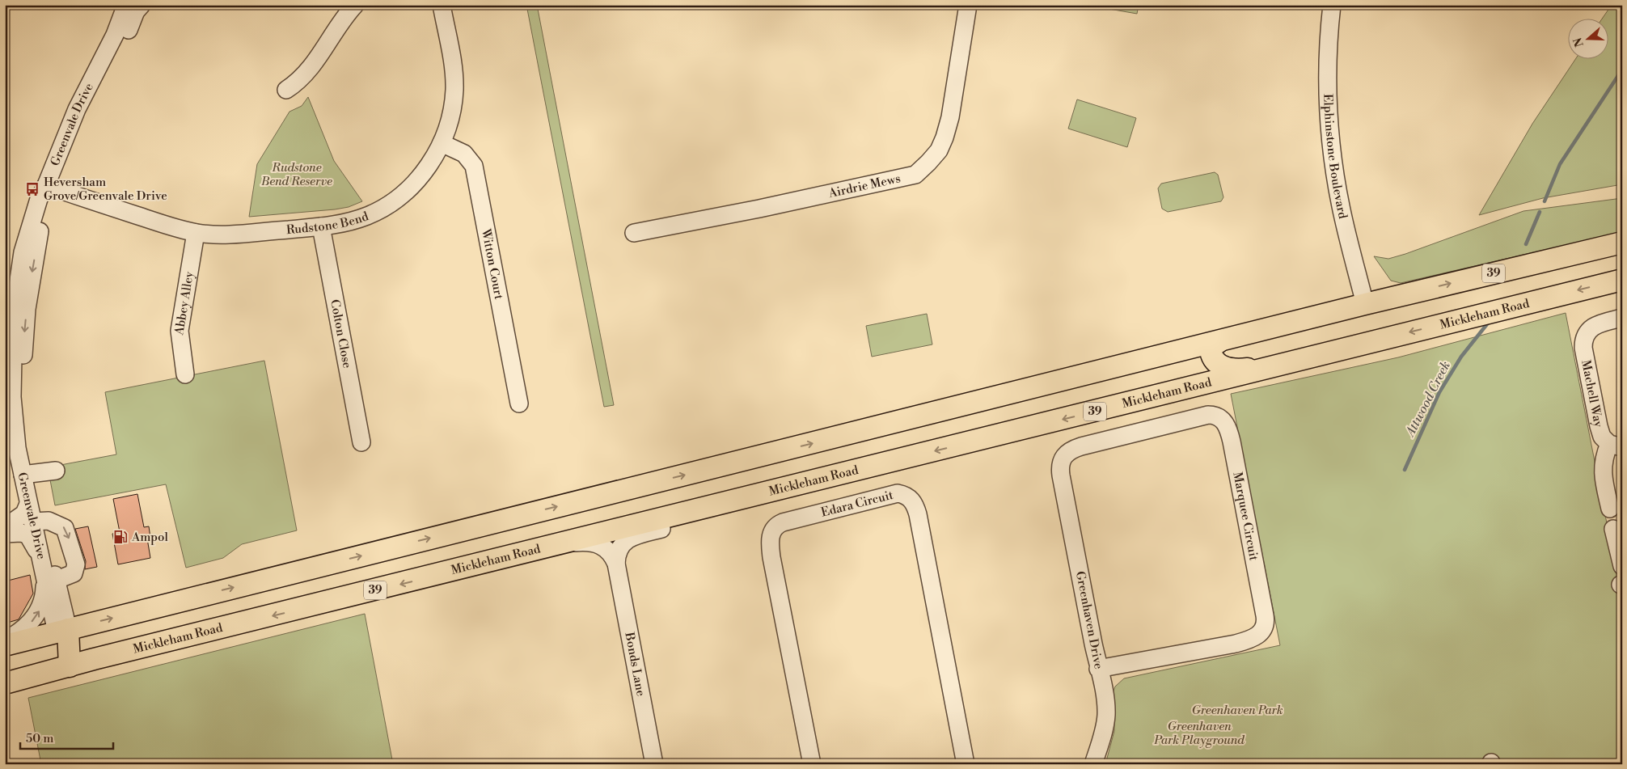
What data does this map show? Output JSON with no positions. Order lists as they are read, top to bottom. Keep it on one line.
{"streets":{"main road":["39","Mickleham Road"],"street":["Greenvale Drive","Elphinstone Boulevard","Airdrie Mews","Rudstone Bend","Witton Court","Abbey Alley","Colton Close","Machell Way","Edara Circuit","Marquee Circuit","Greenhaven Drive","Bonds Lane"]},"crossings":[["Greenvale Drive","Rudstone Bend"],["Greenvale Drive","39"],["Elphinstone Boulevard","39"],["Rudstone Bend","Witton Court"],["Rudstone Bend","Abbey Alley"],["Rudstone Bend","Colton Close"],["Marquee Circuit","Greenhaven Drive"]],"water":["Attwood Creek"],"parks":["Rudstone Bend Reserve","Greenhaven Park","Greenhaven Park Playground"],"places":{"bus stop":["Heversham Grove/Greenvale Drive"],"fuel station":["Ampol"]},"scale_bar":"50 m","north":"left"}
